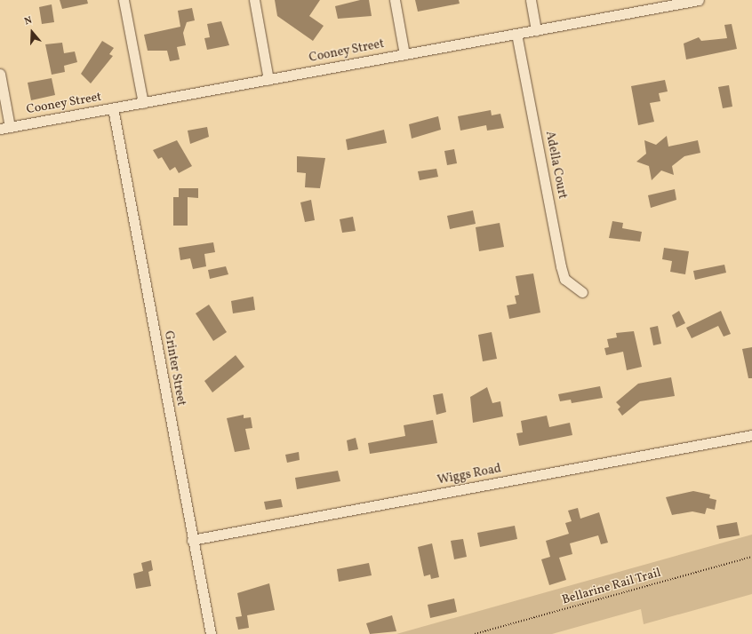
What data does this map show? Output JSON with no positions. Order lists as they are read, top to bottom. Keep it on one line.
{"streets":{"street":["Cooney Street","Adella Court","Grinter Street","Wiggs Road"],"path":["Bellarine Rail Trail"]},"crossings":[["Cooney Street","Adella Court"],["Cooney Street","Grinter Street"],["Grinter Street","Wiggs Road"]],"north":"top"}
